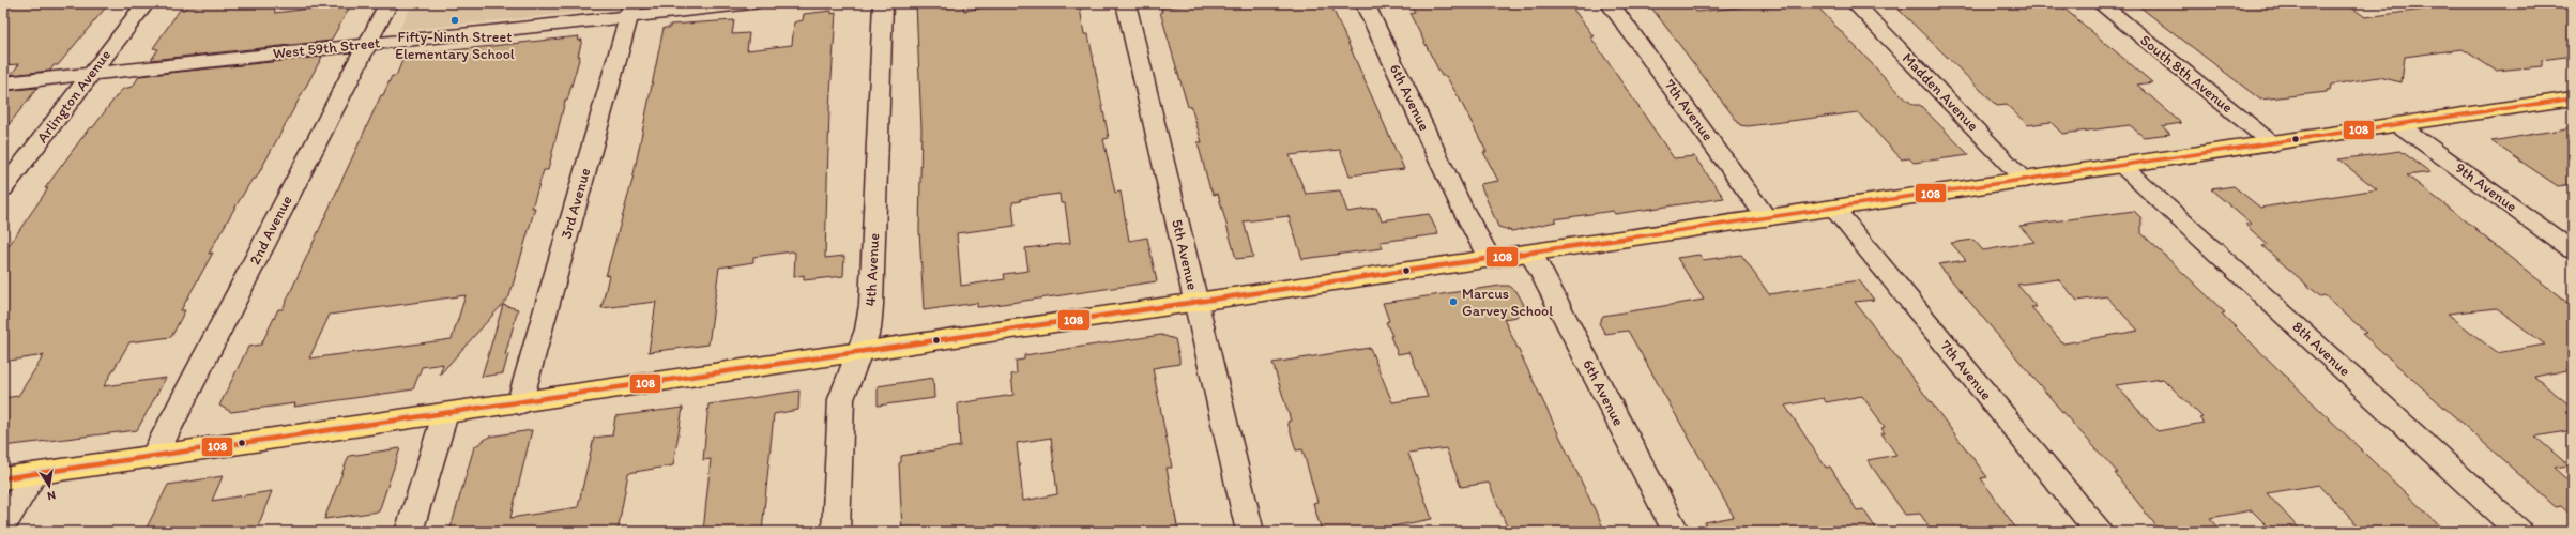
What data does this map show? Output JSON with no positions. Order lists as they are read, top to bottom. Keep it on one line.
{"streets":{"street":["West 59th Street","South 8th Avenue","Madden Avenue","Arlington Avenue","6th Avenue","7th Avenue","9th Avenue","3rd Avenue","2nd Avenue","5th Avenue","4th Avenue","8th Avenue"]},"crossings":[["West 59th Street","Arlington Avenue"],["West 59th Street","3rd Avenue"],["West 59th Street","2nd Avenue"]],"places":["Fifty-Ninth Street Elementary School","Marcus Garvey School"],"lines":["transit line 108"],"north":"bottom"}
